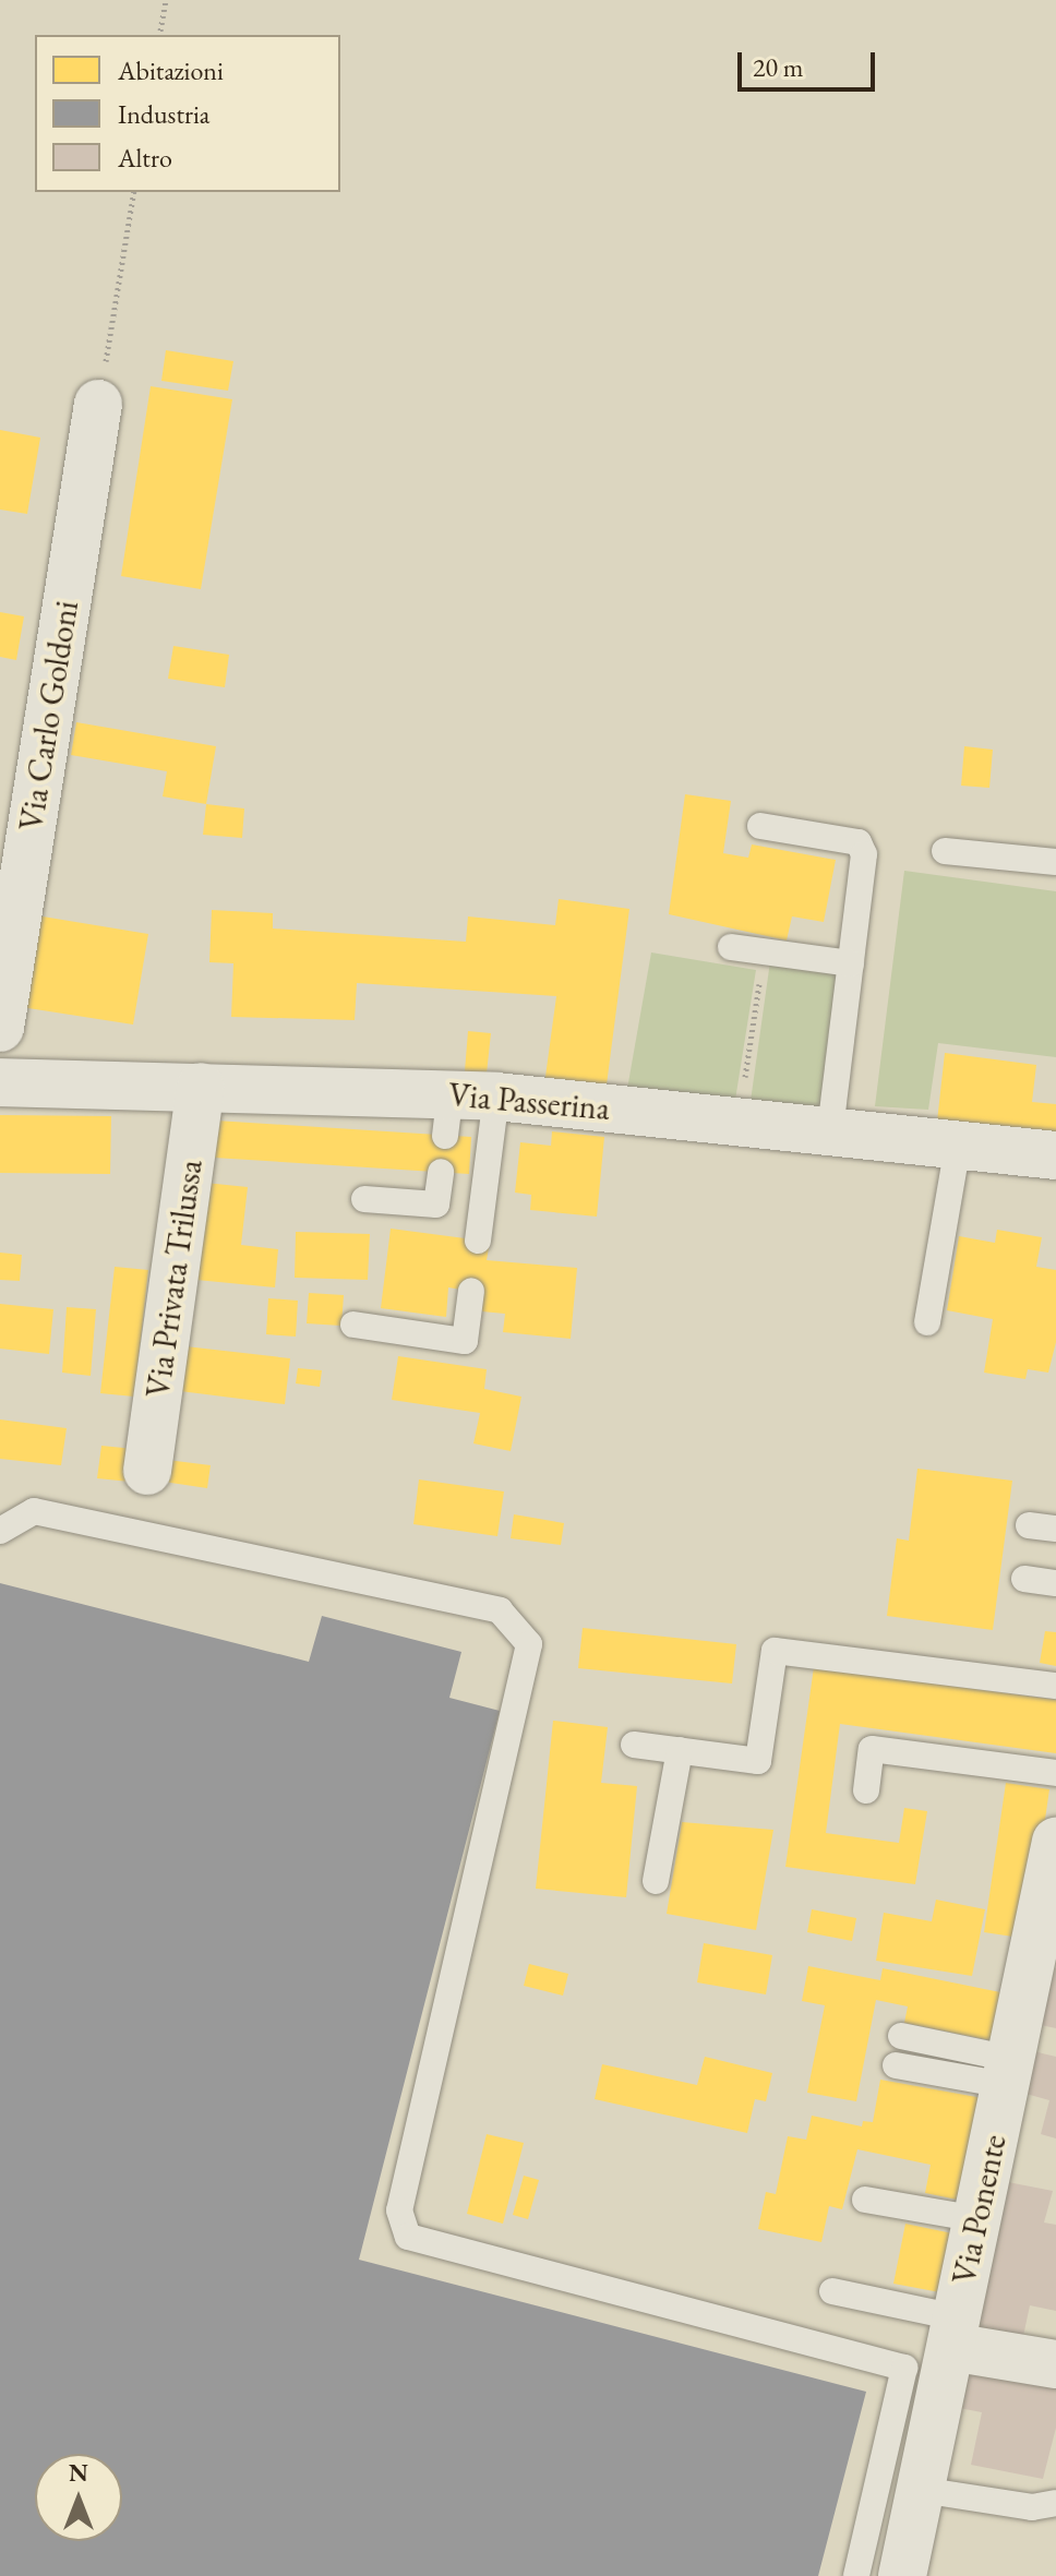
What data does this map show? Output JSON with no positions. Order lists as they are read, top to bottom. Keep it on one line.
{"streets":{"street":["Via Carlo Goldoni","Via Passerina","Via Privata Trilussa","Via Ponente"]},"crossings":[["Via Passerina","Via Privata Trilussa"]],"legend":["Abitazioni","Industria","Altro"],"scale_bar":"20 m","north":"top"}
